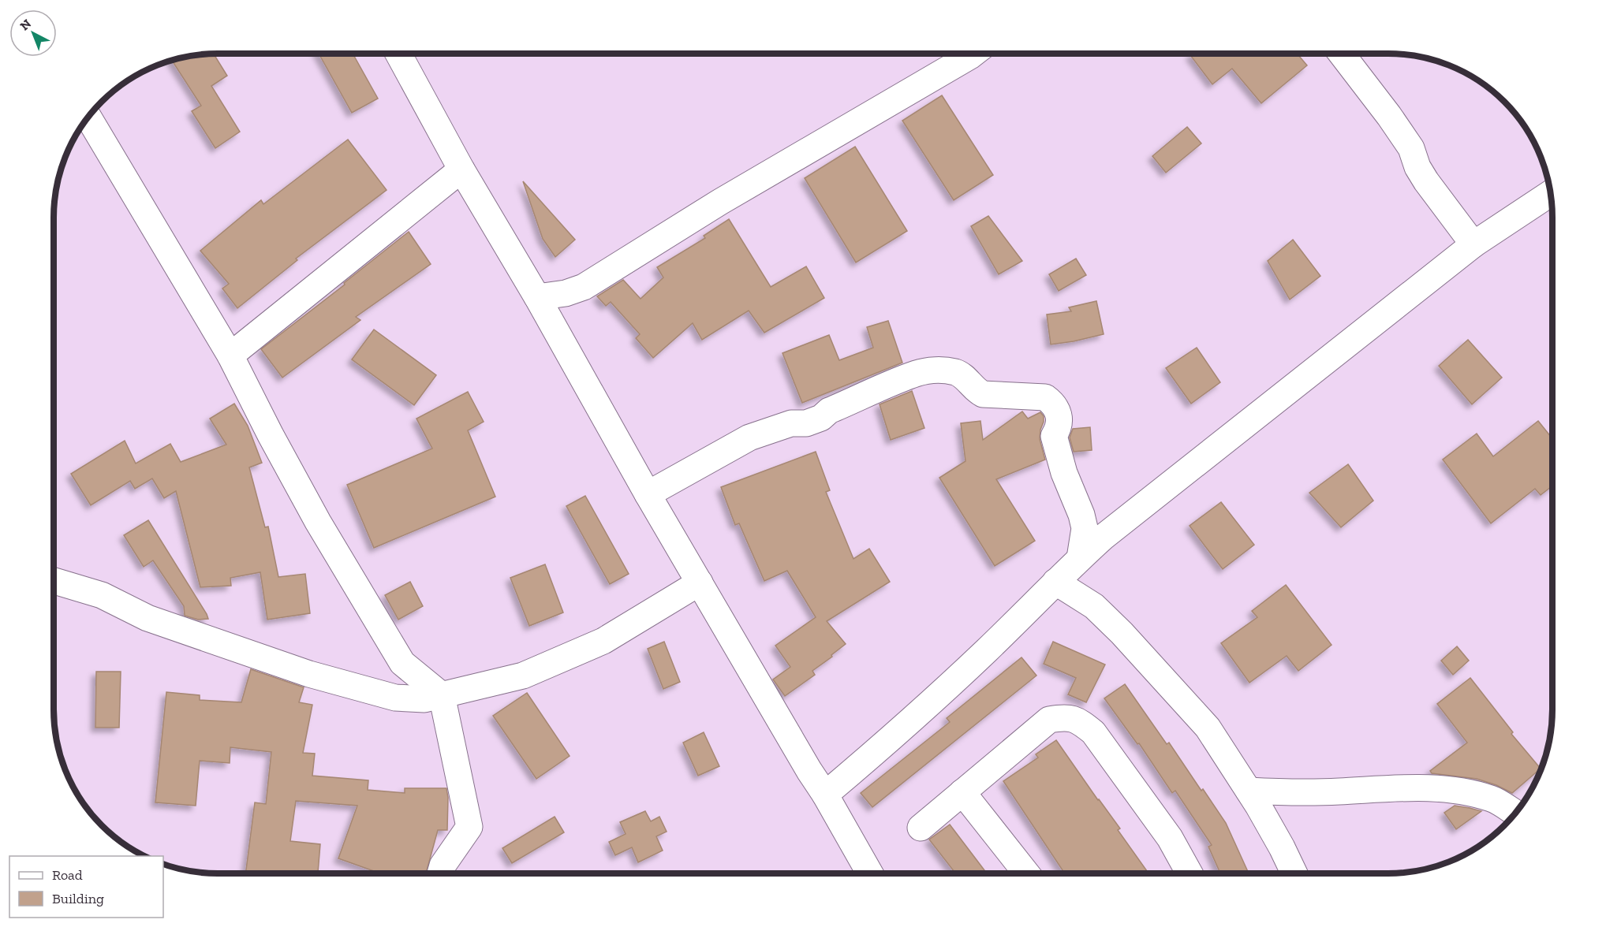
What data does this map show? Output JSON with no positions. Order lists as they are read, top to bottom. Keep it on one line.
{"legend":["Road","Building"],"north":"top left"}
